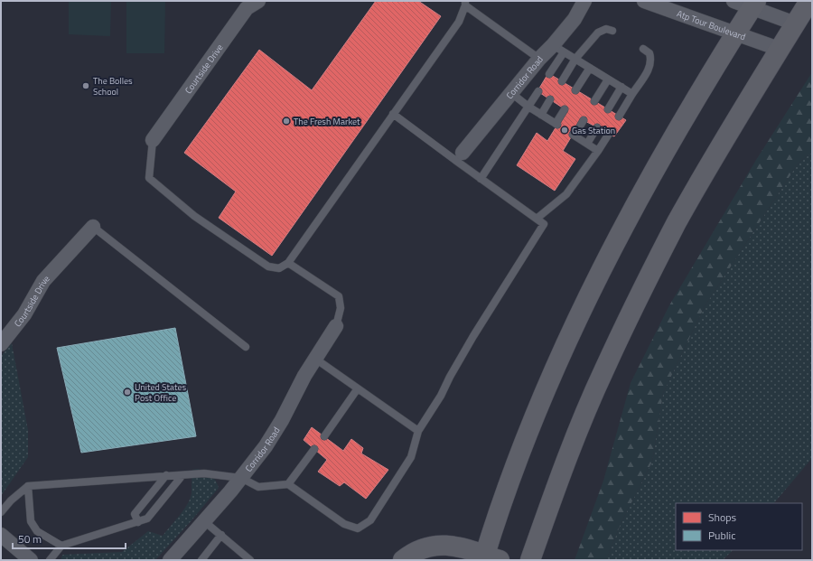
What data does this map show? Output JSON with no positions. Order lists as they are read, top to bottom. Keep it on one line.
{"streets":{"street":["Atp Tour Boulevard","Courtside Drive","Corridor Road"]},"places":["The Bolles School","The Fresh Market","Gas Station","United States Post Office"],"legend":["Shops","Public"],"scale_bar":"50 m"}
